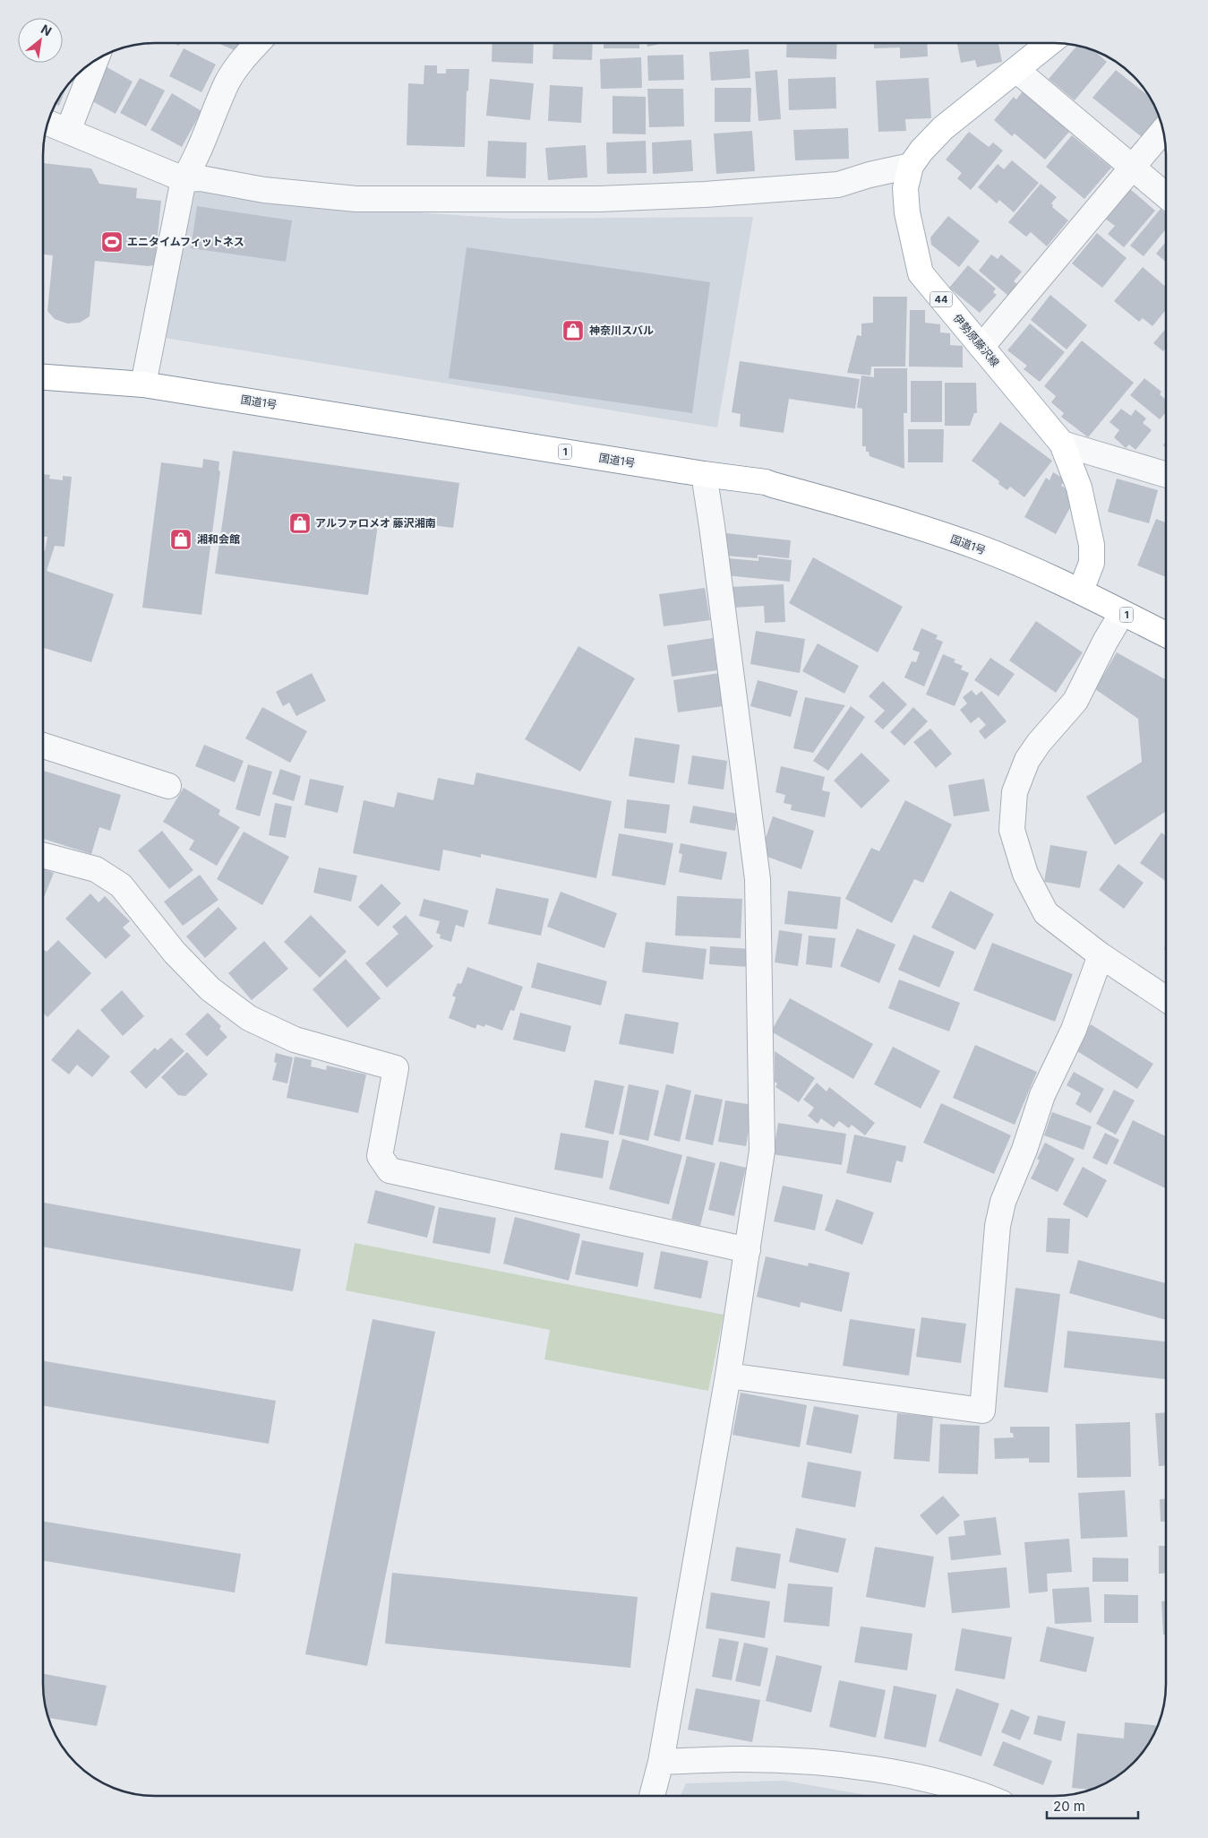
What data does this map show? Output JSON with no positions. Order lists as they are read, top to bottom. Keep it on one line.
{"streets":{"main road":["44","伊勢原藤沢線","国道1号","1"]},"crossings":[["伊勢原藤沢線","国道1号"]],"places":{"sports":["エニタイムフィットネス"],"shop":["神奈川スバル","アルファロメオ 藤沢湘南","湘和会館"]},"scale_bar":"20 m","north":"top right"}
